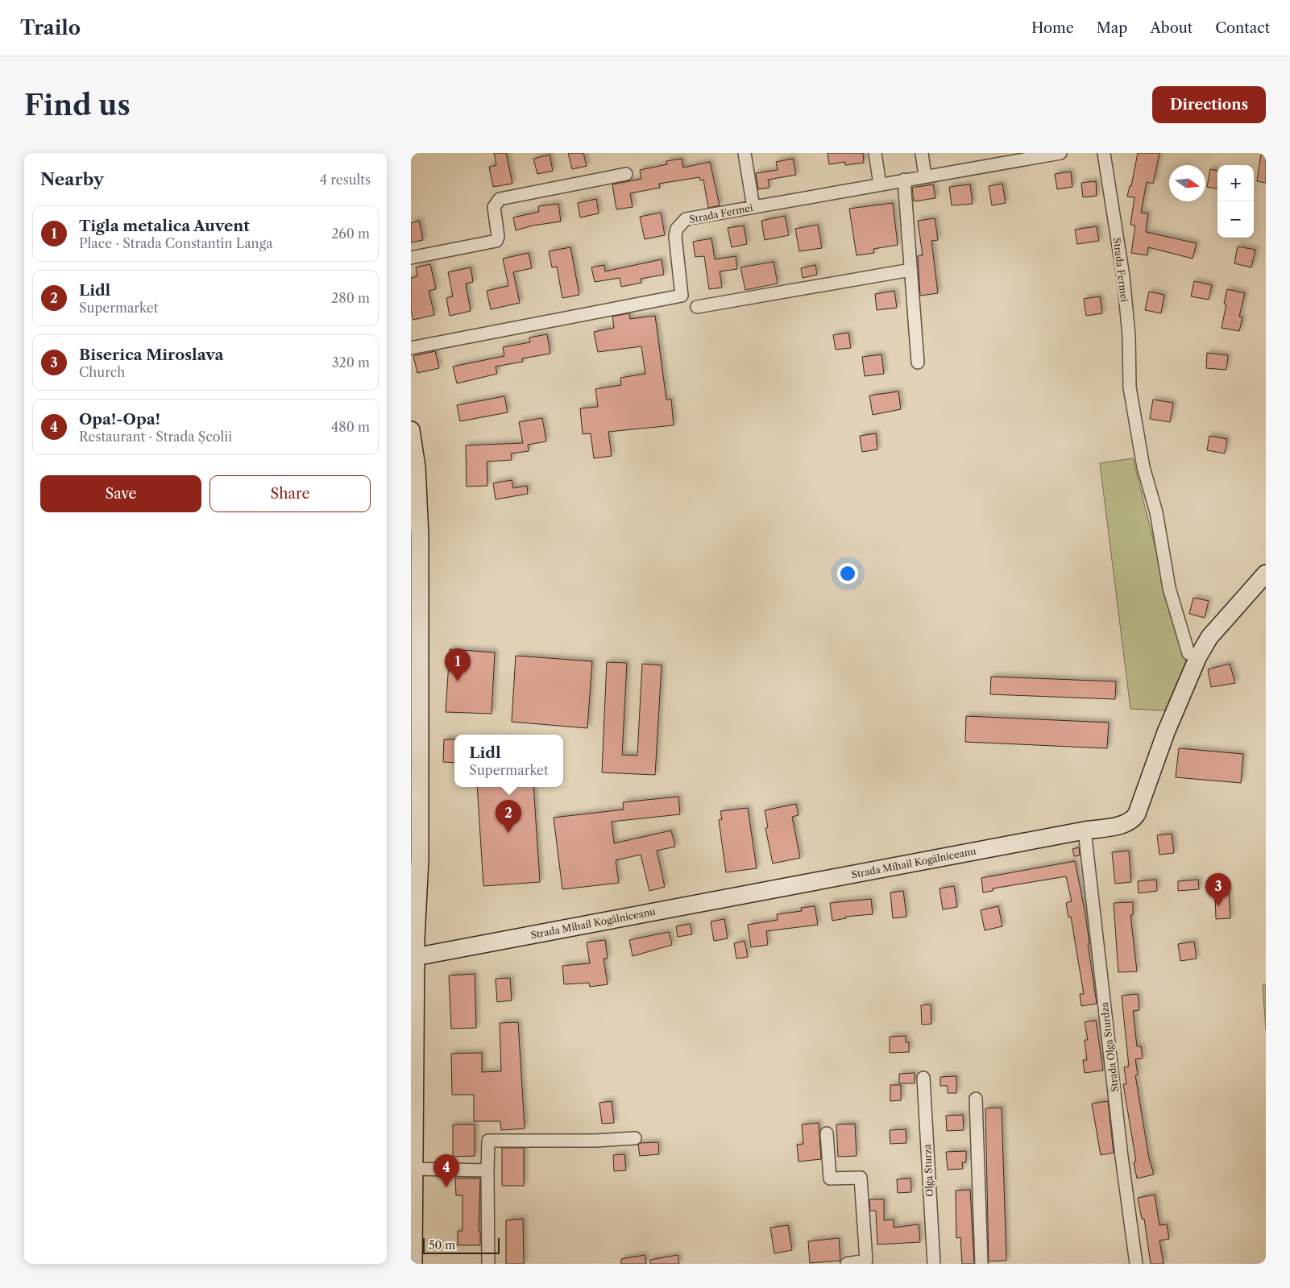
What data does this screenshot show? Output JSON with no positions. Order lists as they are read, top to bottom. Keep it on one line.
{"streets":{"street":["Strada Fermei","Strada Mihail Kogălniceanu","Strada Olga Sturdza","Olga Sturza"]},"crossings":[["Strada Fermei","Strada Mihail Kogălniceanu"],["Strada Mihail Kogălniceanu","Strada Olga Sturdza"]],"scale_bar":"50 m","north":"right","page":{"header":"Trailo","nav":["Home","Map","About","Contact"],"buttons":["Directions",["Save","Share"]],"title":"Find us","heading":["Nearby","4 results"],"map_buttons":["+","−"],"list":[{"mark":"1","name":"Tigla metalica Auvent","note":"Place · Strada Constantin Langa","value":"260 m"},{"mark":"2","name":"Lidl","note":"Supermarket","value":"280 m"},{"mark":"3","name":"Biserica Miroslava","note":"Church","value":"320 m"},{"mark":"4","name":"Opa!-Opa!","note":"Restaurant · Strada Școlii","value":"480 m"}],"pins":["1","2","3","4"],"popup":["Lidl","Supermarket"],"scale":"50 m"}}
